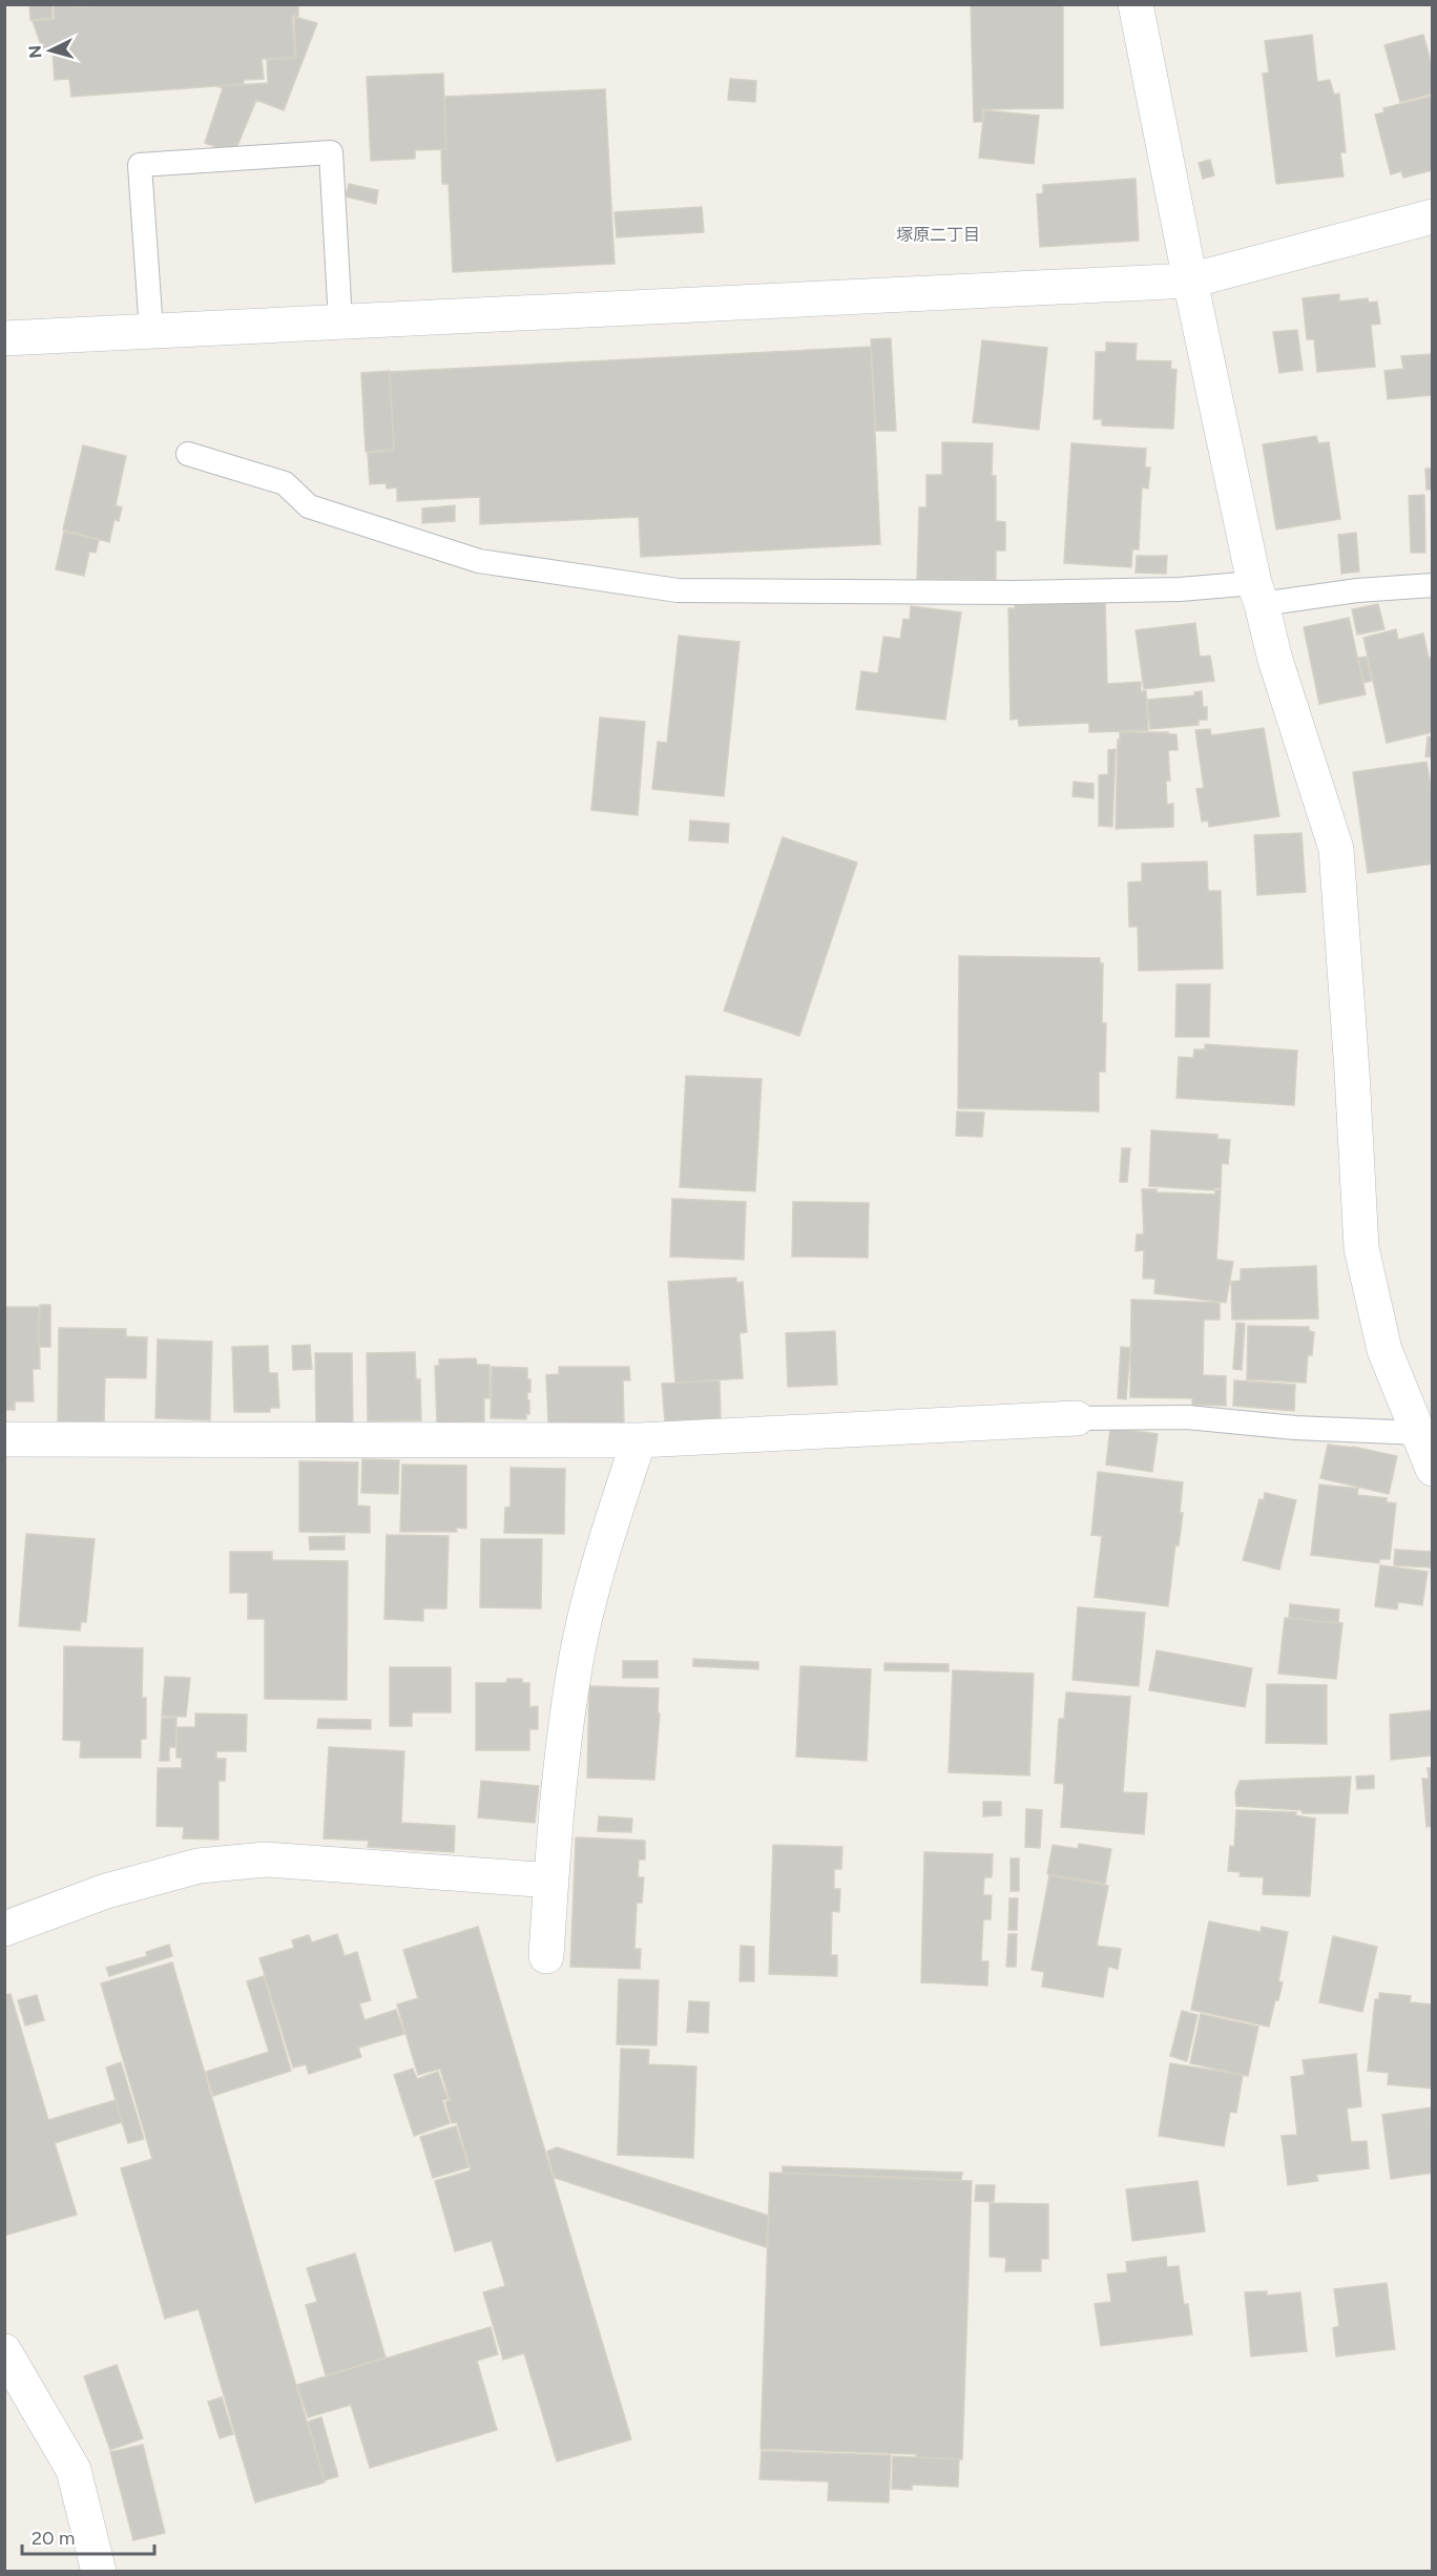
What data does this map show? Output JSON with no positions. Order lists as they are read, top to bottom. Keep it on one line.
{"districts":["塚原二丁目"],"scale_bar":"20 m","north":"left"}
